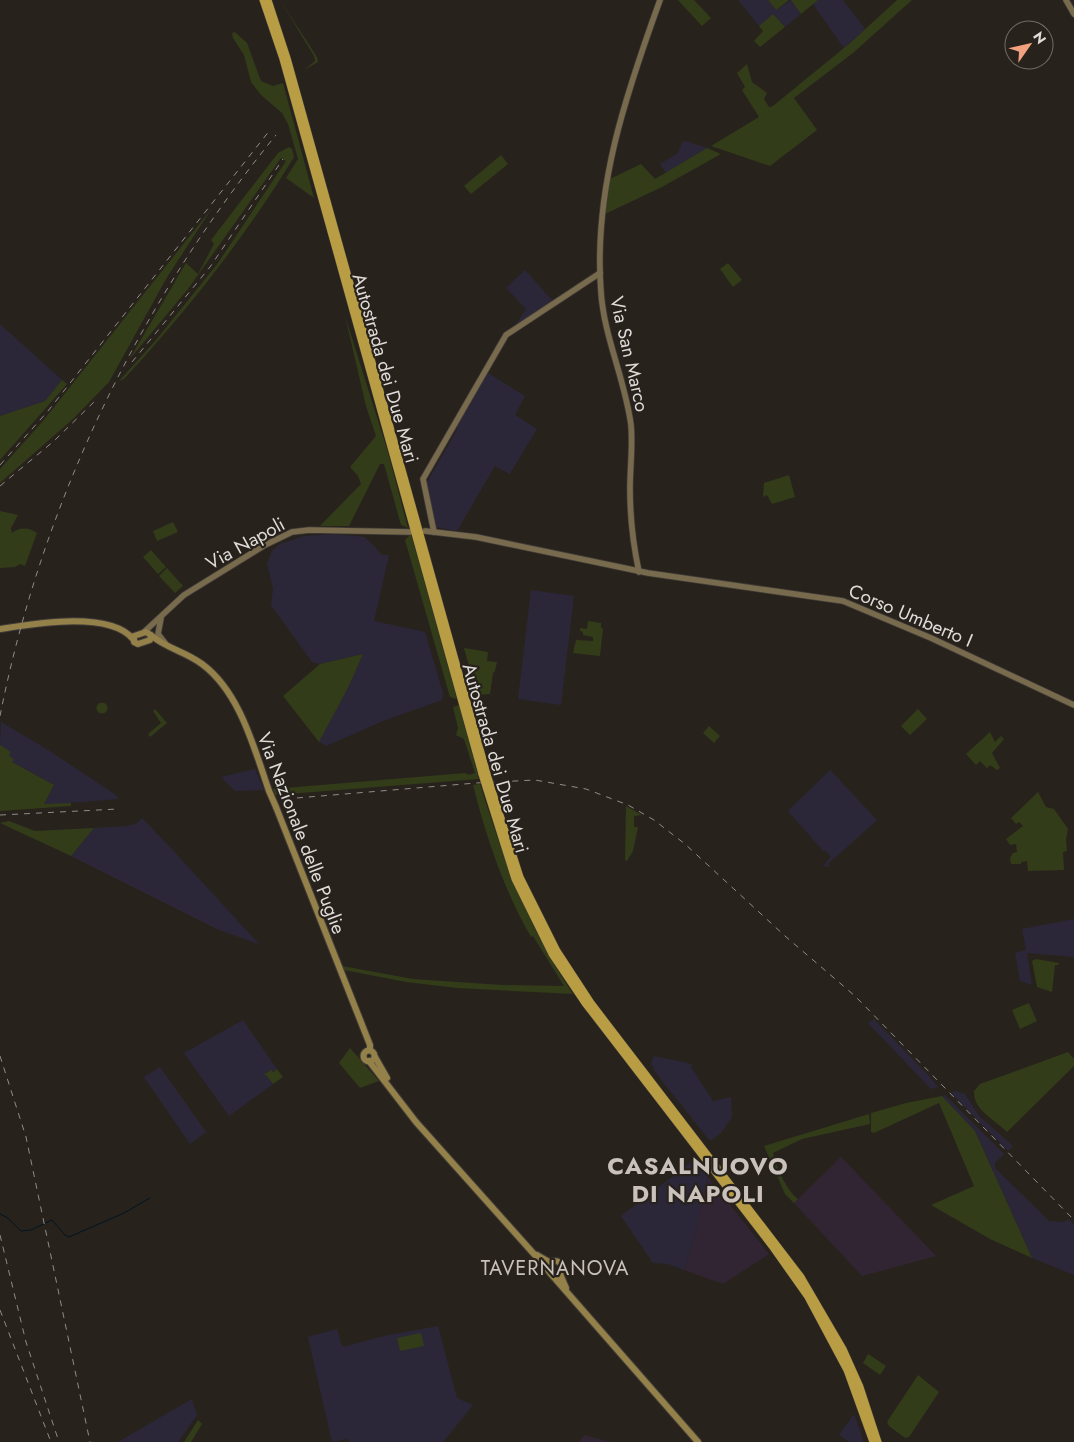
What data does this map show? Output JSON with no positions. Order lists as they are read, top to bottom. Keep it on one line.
{"streets":{"highway":["Autostrada dei Due Mari"],"main road":["Via San Marco","Via Napoli","Corso Umberto I","Via Nazionale delle Puglie"]},"crossings":[["Via San Marco","Corso Umberto I"],["Via Napoli","Via Nazionale delle Puglie"]],"districts":["CASALNUOVO DI NAPOLI","TAVERNANOVA"],"north":"top right"}
